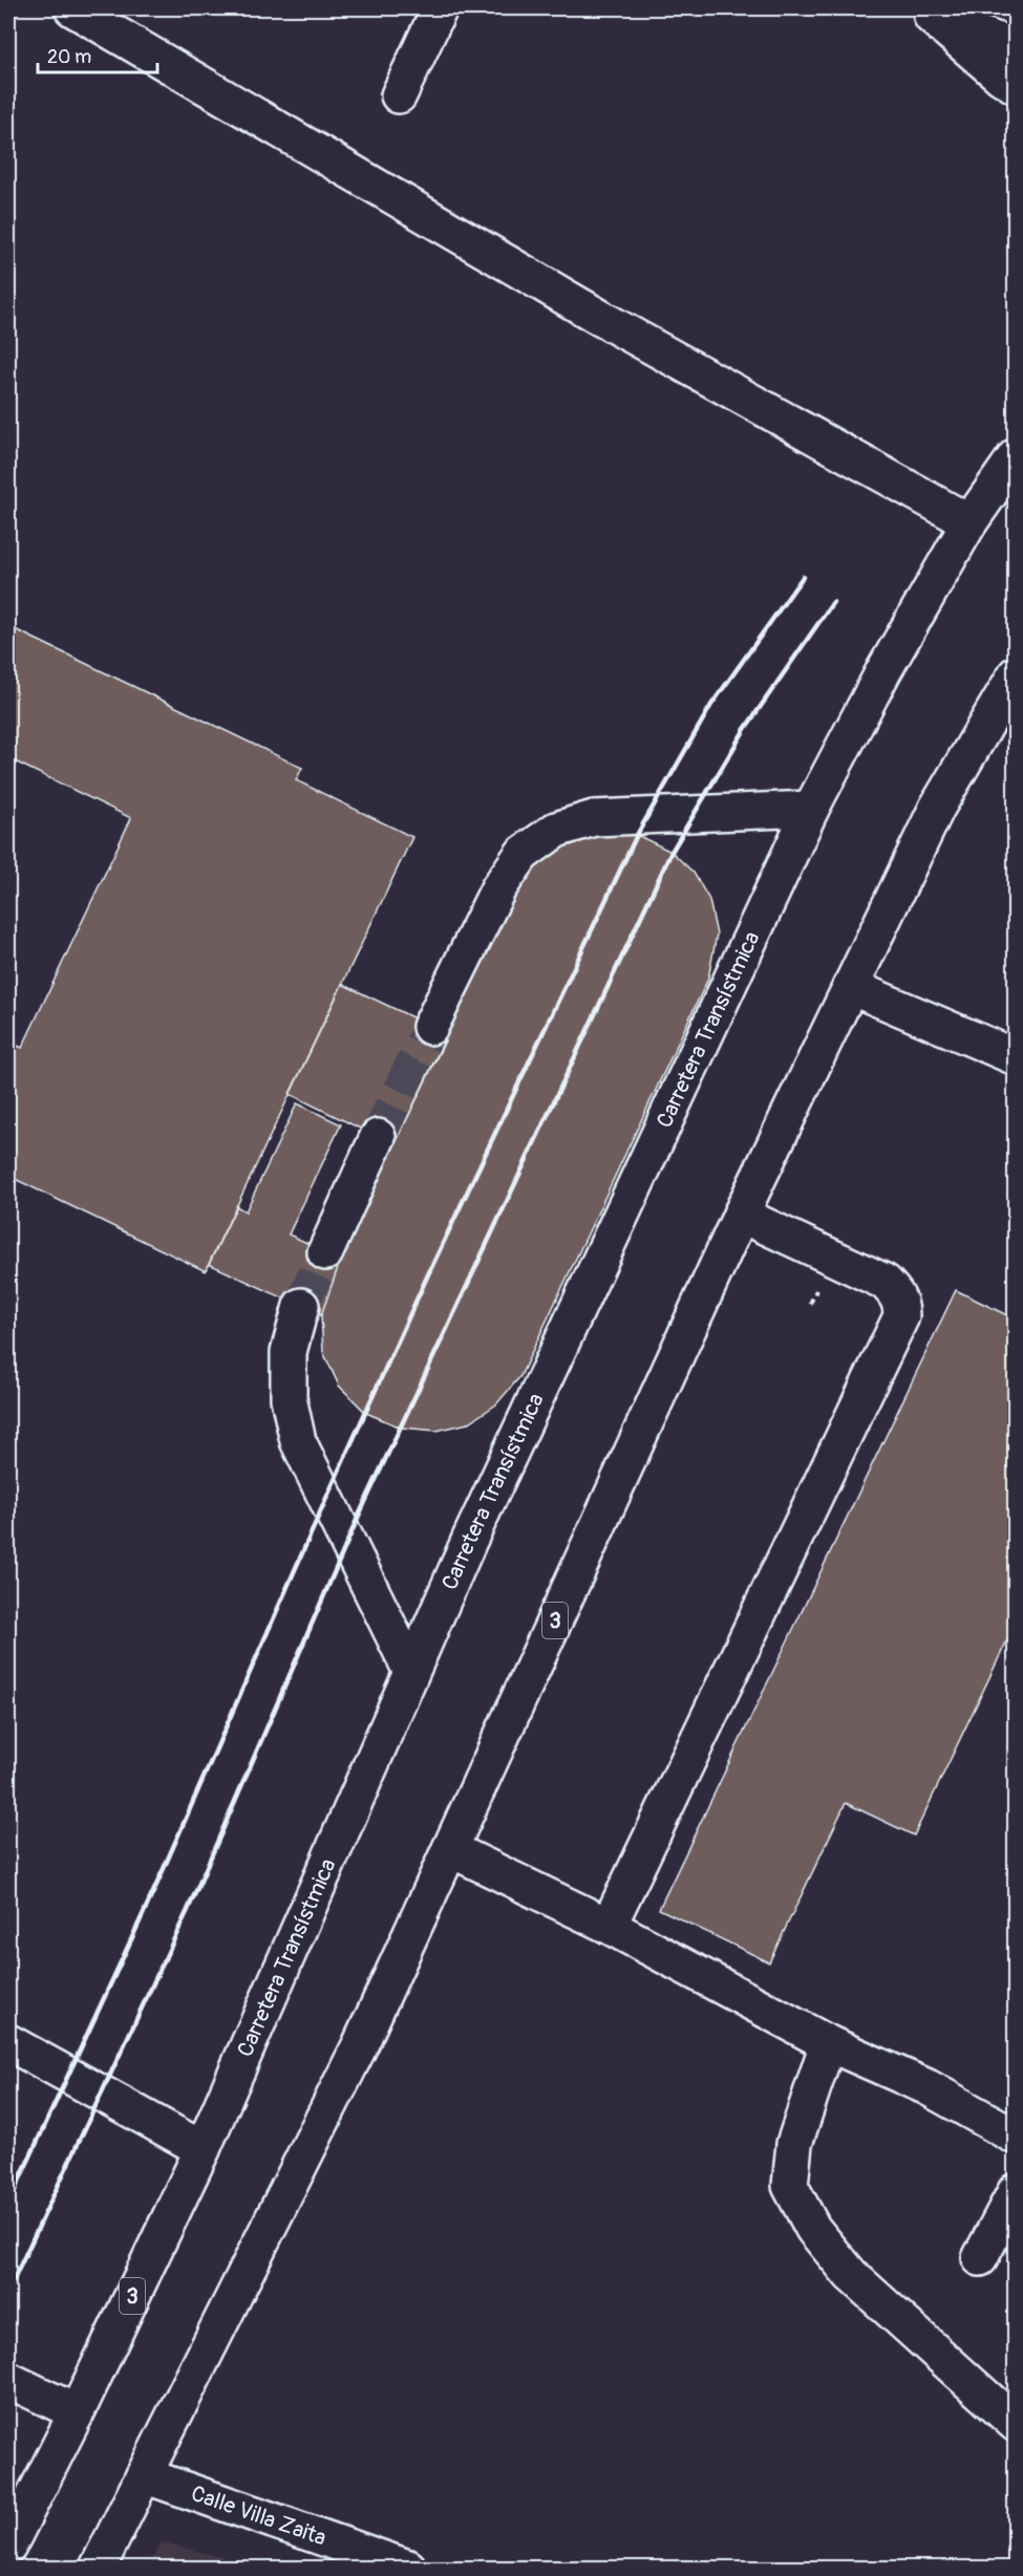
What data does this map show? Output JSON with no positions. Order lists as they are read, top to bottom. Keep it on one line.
{"streets":{"main road":["Carretera Transístmica","3","Calle Villa Zaita"]},"crossings":[["3","Calle Villa Zaita"]],"scale_bar":"20 m"}
